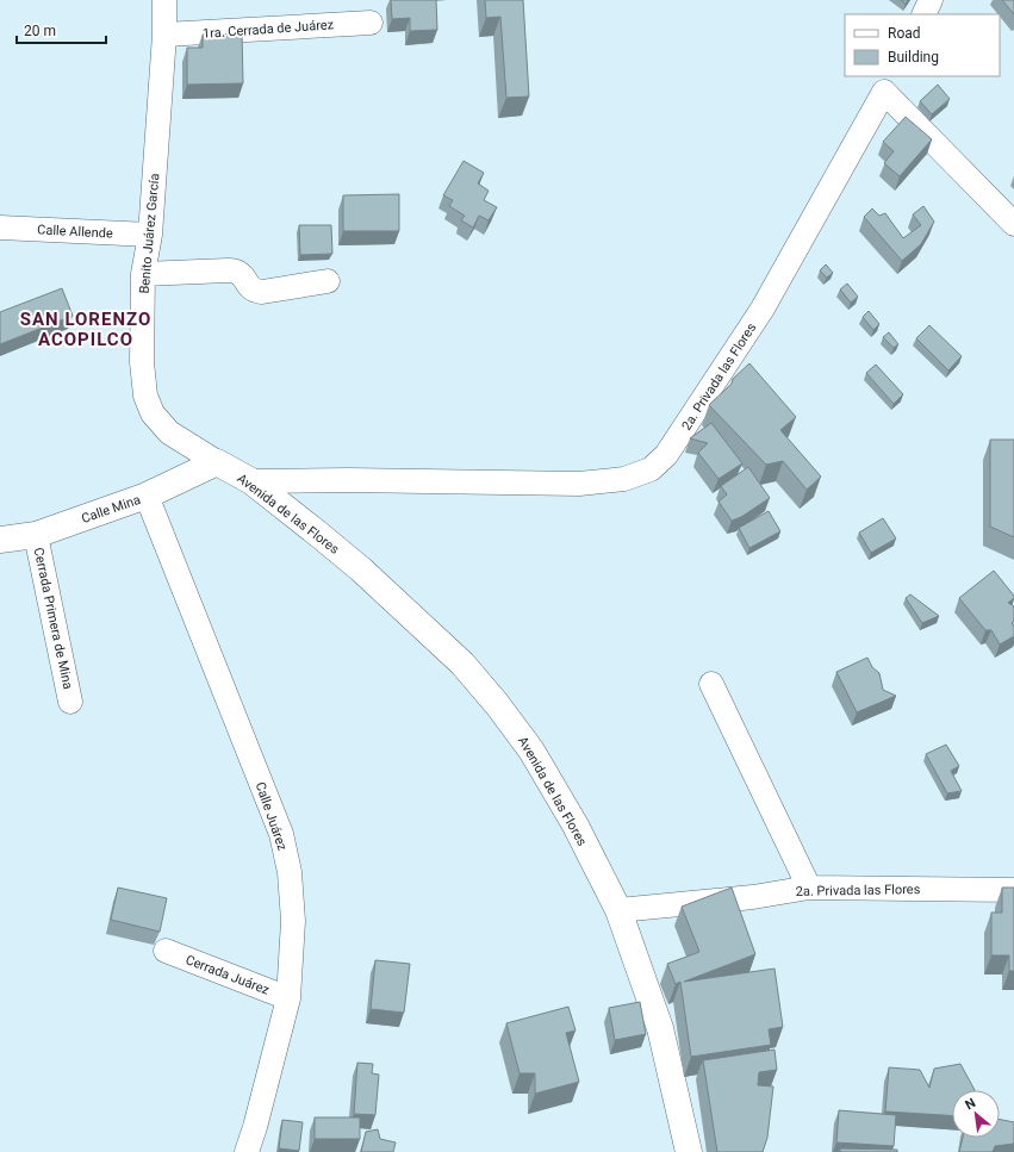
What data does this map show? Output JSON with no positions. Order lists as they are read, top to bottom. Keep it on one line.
{"streets":{"street":["1ra. Cerrada de Juárez","Calle Allende","Benito Juárez García","2a. Privada las Flores","Calle Mina","Avenida de las Flores","Cerrada Primera de Mina","Calle Juárez","Cerrada Juárez"]},"crossings":[["1ra. Cerrada de Juárez","Benito Juárez García"],["Calle Allende","Benito Juárez García"],["Benito Juárez García","Calle Mina"],["Benito Juárez García","Avenida de las Flores"],["2a. Privada las Flores","Avenida de las Flores"],["Calle Mina","Avenida de las Flores"],["Calle Mina","Cerrada Primera de Mina"],["Calle Mina","Calle Juárez"],["Calle Juárez","Cerrada Juárez"]],"districts":["SAN LORENZO ACOPILCO"],"legend":["Road","Building"],"scale_bar":"20 m","north":"top left"}
